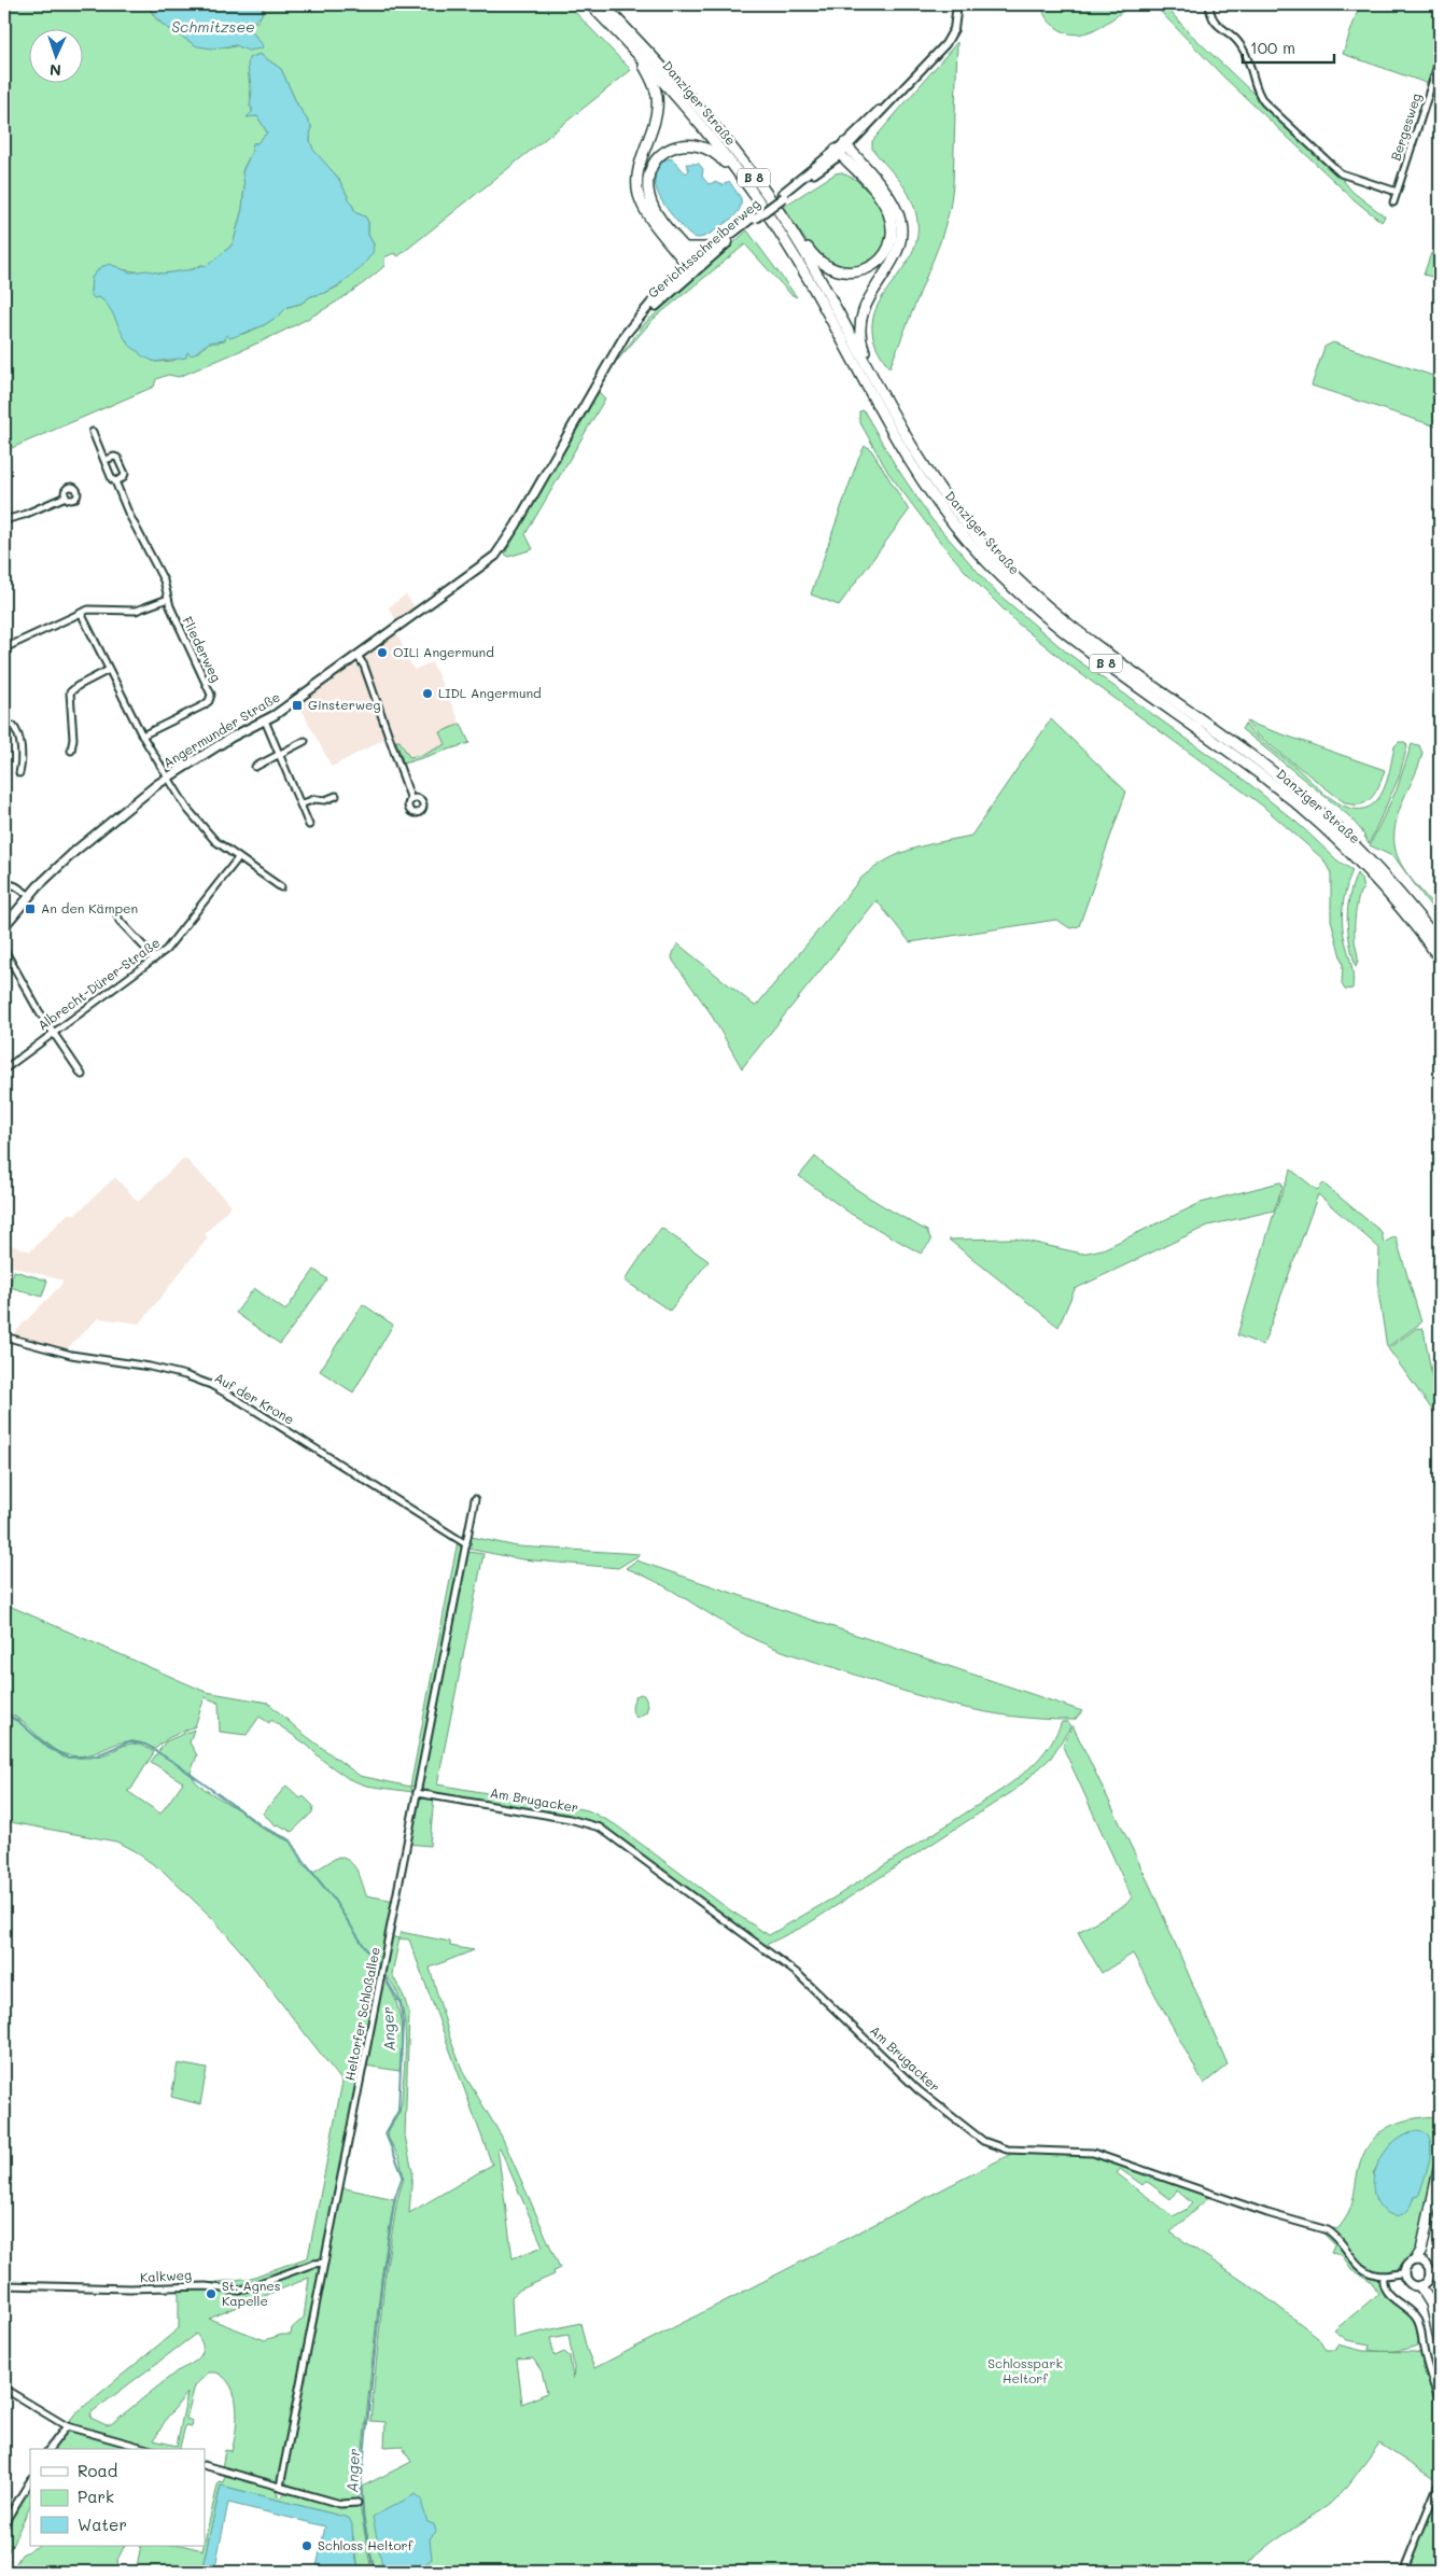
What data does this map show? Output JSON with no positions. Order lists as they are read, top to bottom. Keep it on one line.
{"streets":{"highway":["Danziger Straße","B 8"],"main road":["Gerichtsschreiberweg","Angermunder Straße"],"street":["Bergesweg","Fliederweg","Albrecht-Dürer-Straße","Auf der Krone","Am Brugacker","Heltorfer Schloßallee","Kalkweg"]},"crossings":[["Gerichtsschreiberweg","Angermunder Straße"],["Auf der Krone","Heltorfer Schloßallee"],["Am Brugacker","Heltorfer Schloßallee"],["Heltorfer Schloßallee","Kalkweg"]],"water":["Schmitzsee","Anger"],"parks":["Schlosspark Heltorf"],"places":{"other":["OIL! Angermund","LIDL Angermund","St. Agnes Kapelle","Schloss Heltorf"],"transit":["Ginsterweg","An den Kämpen"]},"legend":["Road","Park","Water"],"scale_bar":"100 m","north":"bottom"}
